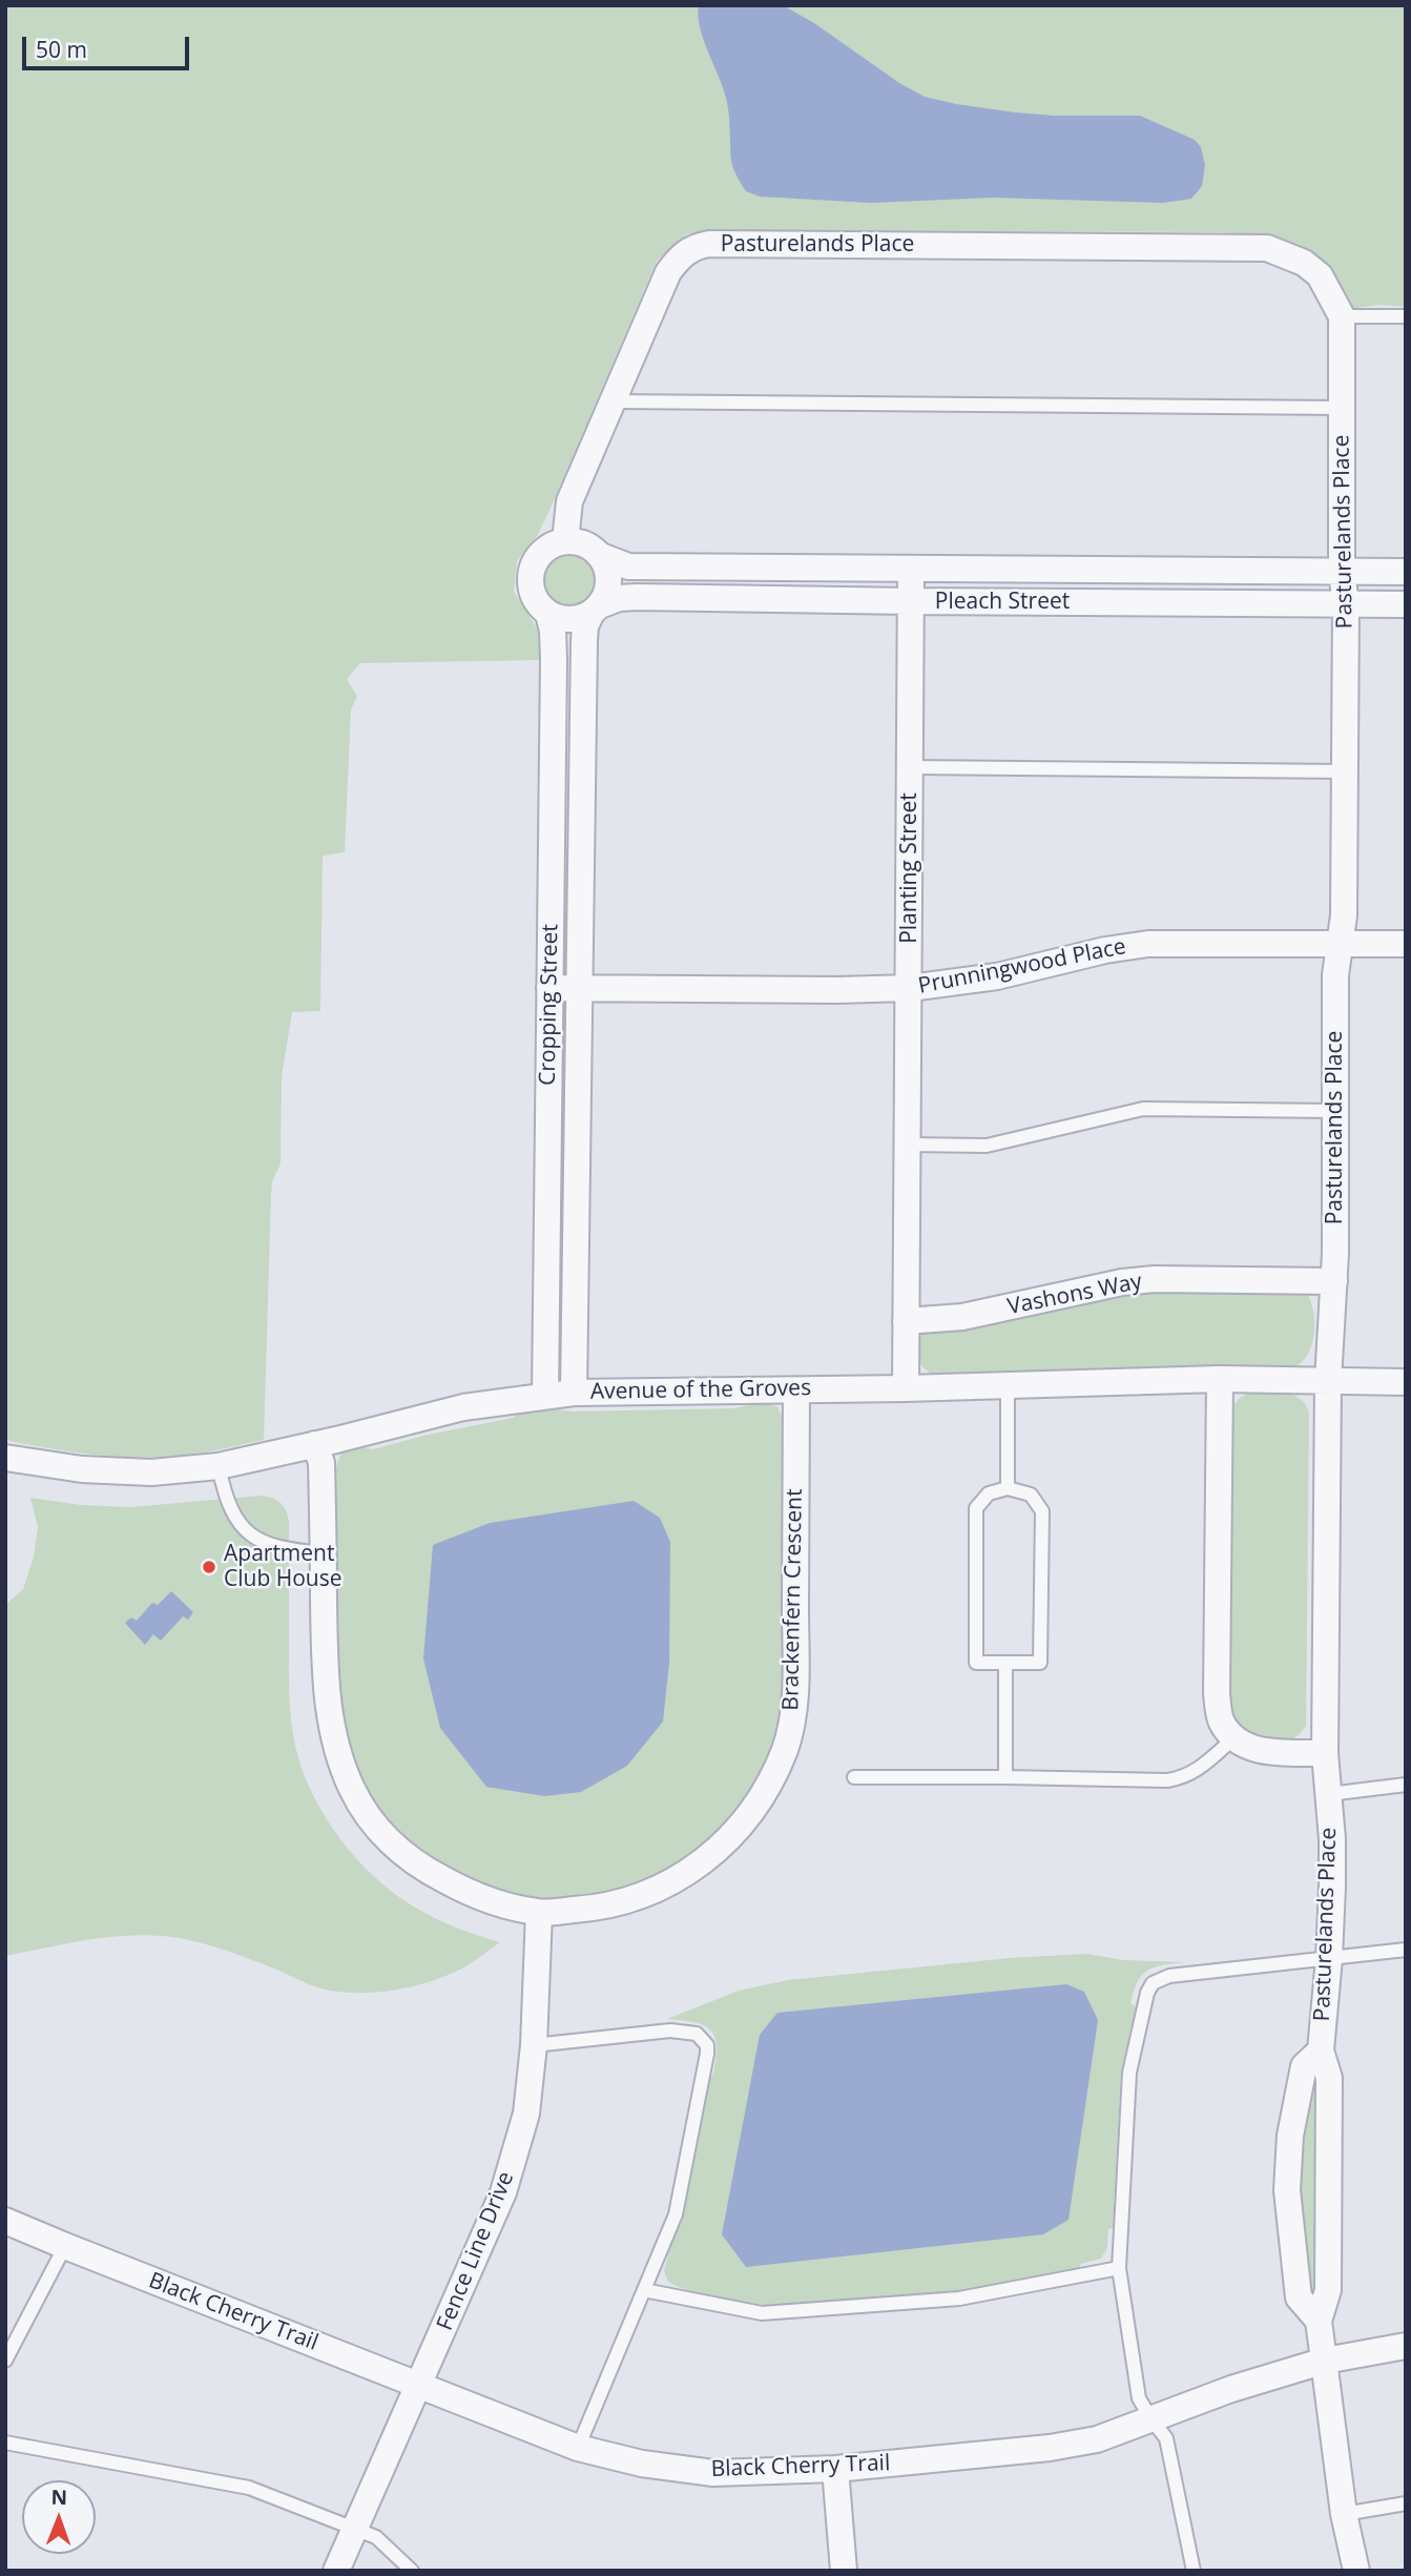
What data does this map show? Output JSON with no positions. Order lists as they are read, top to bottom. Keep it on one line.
{"streets":{"street":["Pasturelands Place","Pleach Street","Planting Street","Prunningwood Place","Cropping Street","Vashons Way","Avenue of the Groves","Brackenfern Crescent","Fence Line Drive","Black Cherry Trail"]},"crossings":[["Pasturelands Place","Pleach Street"],["Pasturelands Place","Prunningwood Place"],["Pasturelands Place","Cropping Street"],["Pasturelands Place","Vashons Way"],["Pasturelands Place","Avenue of the Groves"],["Pasturelands Place","Black Cherry Trail"],["Pleach Street","Planting Street"],["Pleach Street","Cropping Street"],["Planting Street","Prunningwood Place"],["Planting Street","Vashons Way"],["Planting Street","Avenue of the Groves"],["Prunningwood Place","Cropping Street"],["Cropping Street","Avenue of the Groves"],["Avenue of the Groves","Brackenfern Crescent"],["Brackenfern Crescent","Fence Line Drive"],["Fence Line Drive","Black Cherry Trail"]],"places":["Apartment Club House"],"scale_bar":"50 m","north":"top"}
